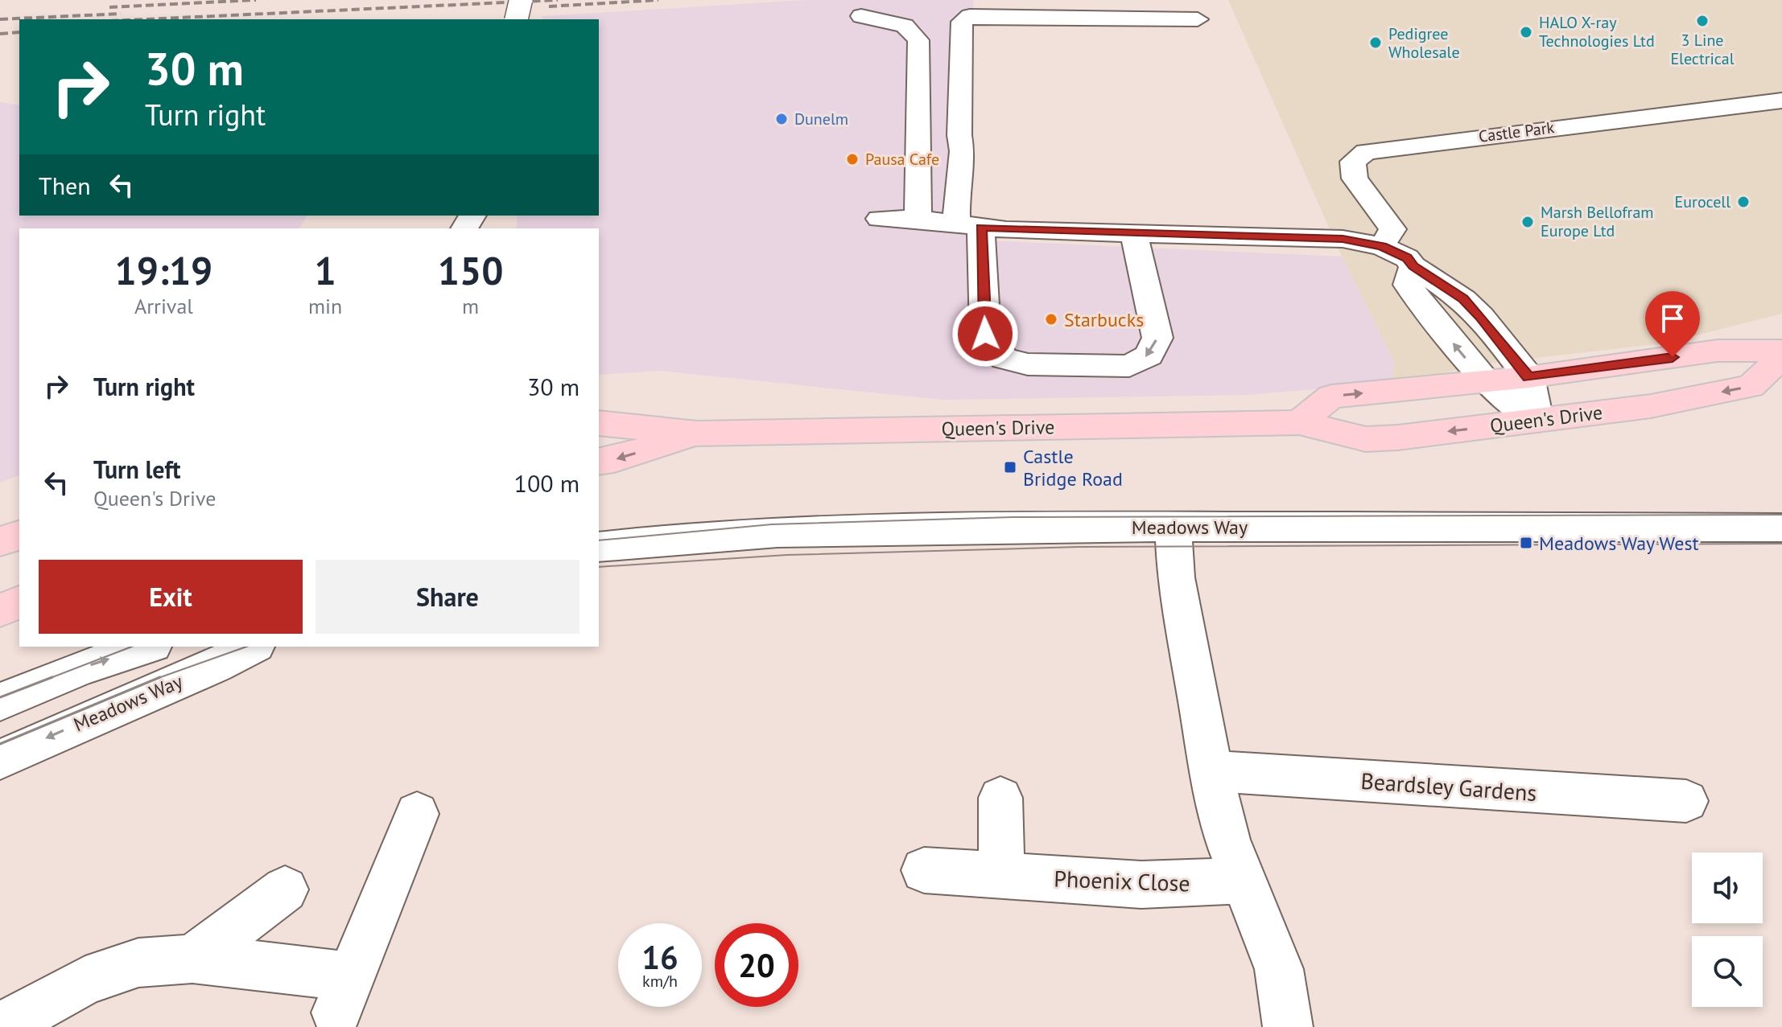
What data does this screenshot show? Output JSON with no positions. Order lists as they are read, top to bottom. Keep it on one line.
{"streets":{"main road":["Queen's Drive"],"street":["Castle Park","Meadows Way","Beardsley Gardens","Phoenix Close"]},"places":{"other":["3 Line Electrical","HALO X-ray Technologies Ltd","Pedigree Wholesale","Dunelm","Pausa Cafe","Eurocell","Marsh Bellofram Europe Ltd","Starbucks"],"transit":["Castle Bridge Road","Meadows Way West"]},"page":{"turn":["30 m","Turn right"],"then":"Then","eta":["19:19","Arrival","1","min","150","m"],"list":[{"name":"Turn right","value":"30 m"},{"name":"Turn left","note":"Queen's Drive","value":"100 m"}],"buttons":["Exit","Share"],"speed":"16 km/h","limit":"20"}}
